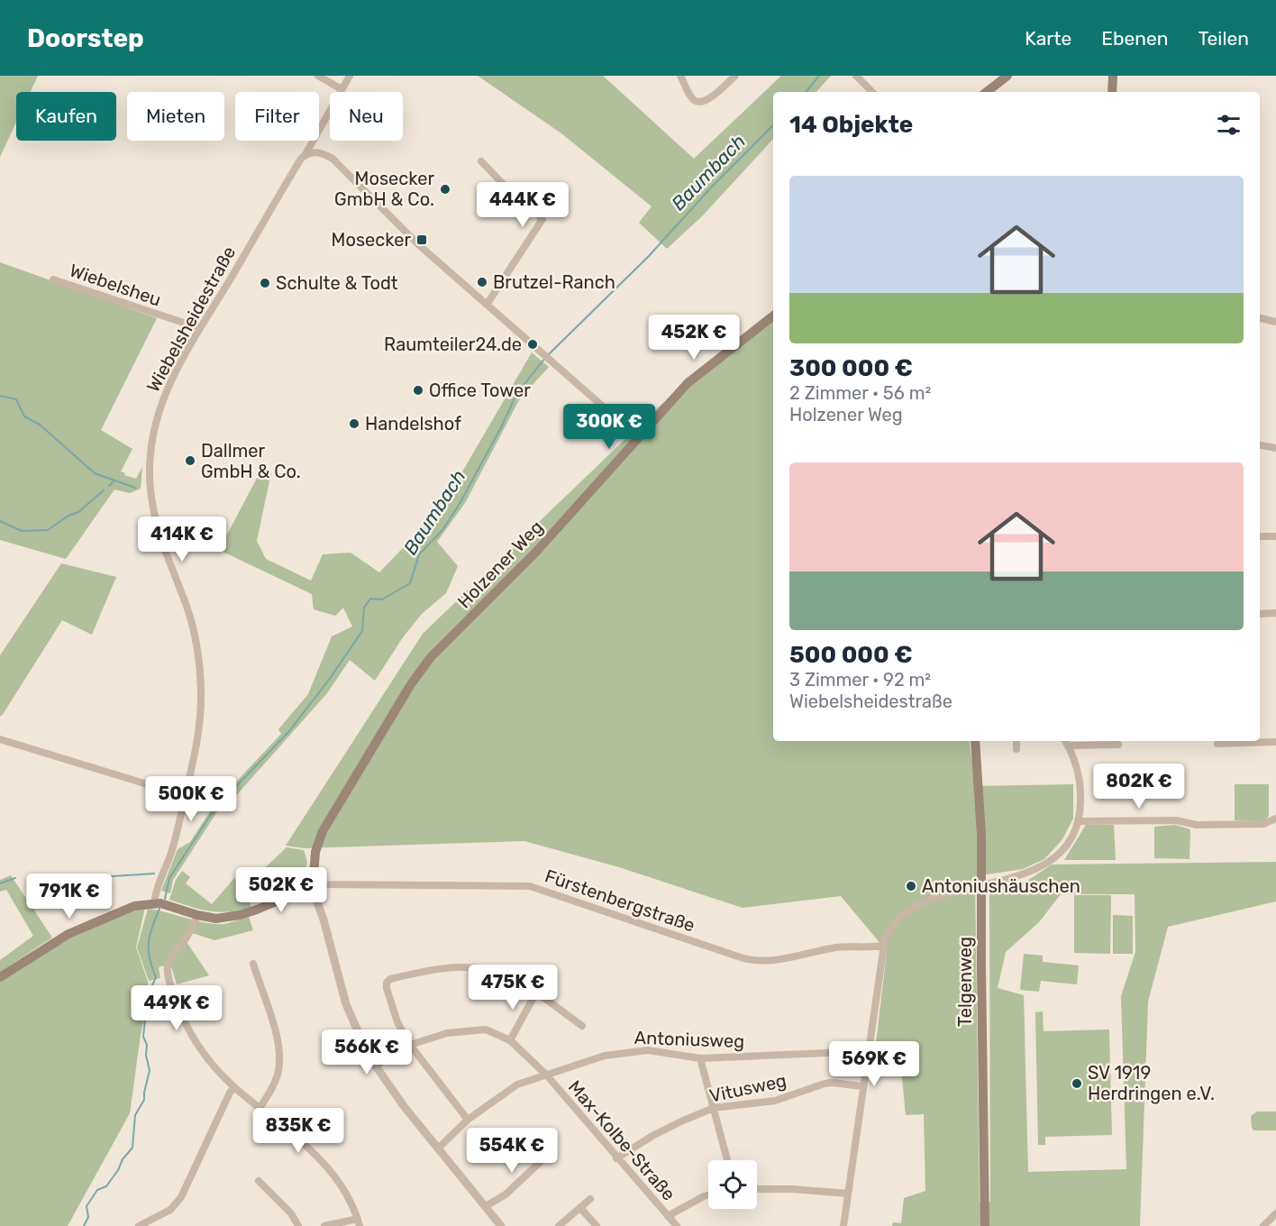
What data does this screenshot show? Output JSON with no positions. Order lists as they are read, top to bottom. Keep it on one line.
{"streets":{"main road":["Holzener Weg","Telgenweg"],"street":["Wiebelsheu","Wiebelsheidestraße","Fürstenbergstraße","Antoniusweg","Vitusweg","Max-Kolbe-Straße"]},"crossings":[["Wiebelsheu","Wiebelsheidestraße"],["Holzener Weg","Fürstenbergstraße"],["Antoniusweg","Max-Kolbe-Straße"],["Vitusweg","Max-Kolbe-Straße"]],"water":["Baumbach"],"places":{"other":["Mosecker GmbH & Co.","Brutzel-Ranch","Schulte & Todt","Raumteiler24.de","Office Tower","Handelshof","Dallmer GmbH & Co.","Antoniushäuschen","SV 1919 Herdringen e.V."],"transit":["Mosecker"]},"page":{"header":"Doorstep","nav":["Karte","Ebenen","Teilen"],"chip":["Kaufen","Mieten","Filter","Neu"],"heading":"14 Objekte","list":[{"name":"300 000 €","note":"2 Zimmer · 56 m² · Holzener Weg"},{"name":"500 000 €","note":"3 Zimmer · 92 m² · Wiebelsheidestraße"}],"price":["444K €","452K €","300K €","414K €","802K €","500K €","502K €","791K €","475K €","449K €","566K €","569K €","835K €","554K €"]}}
